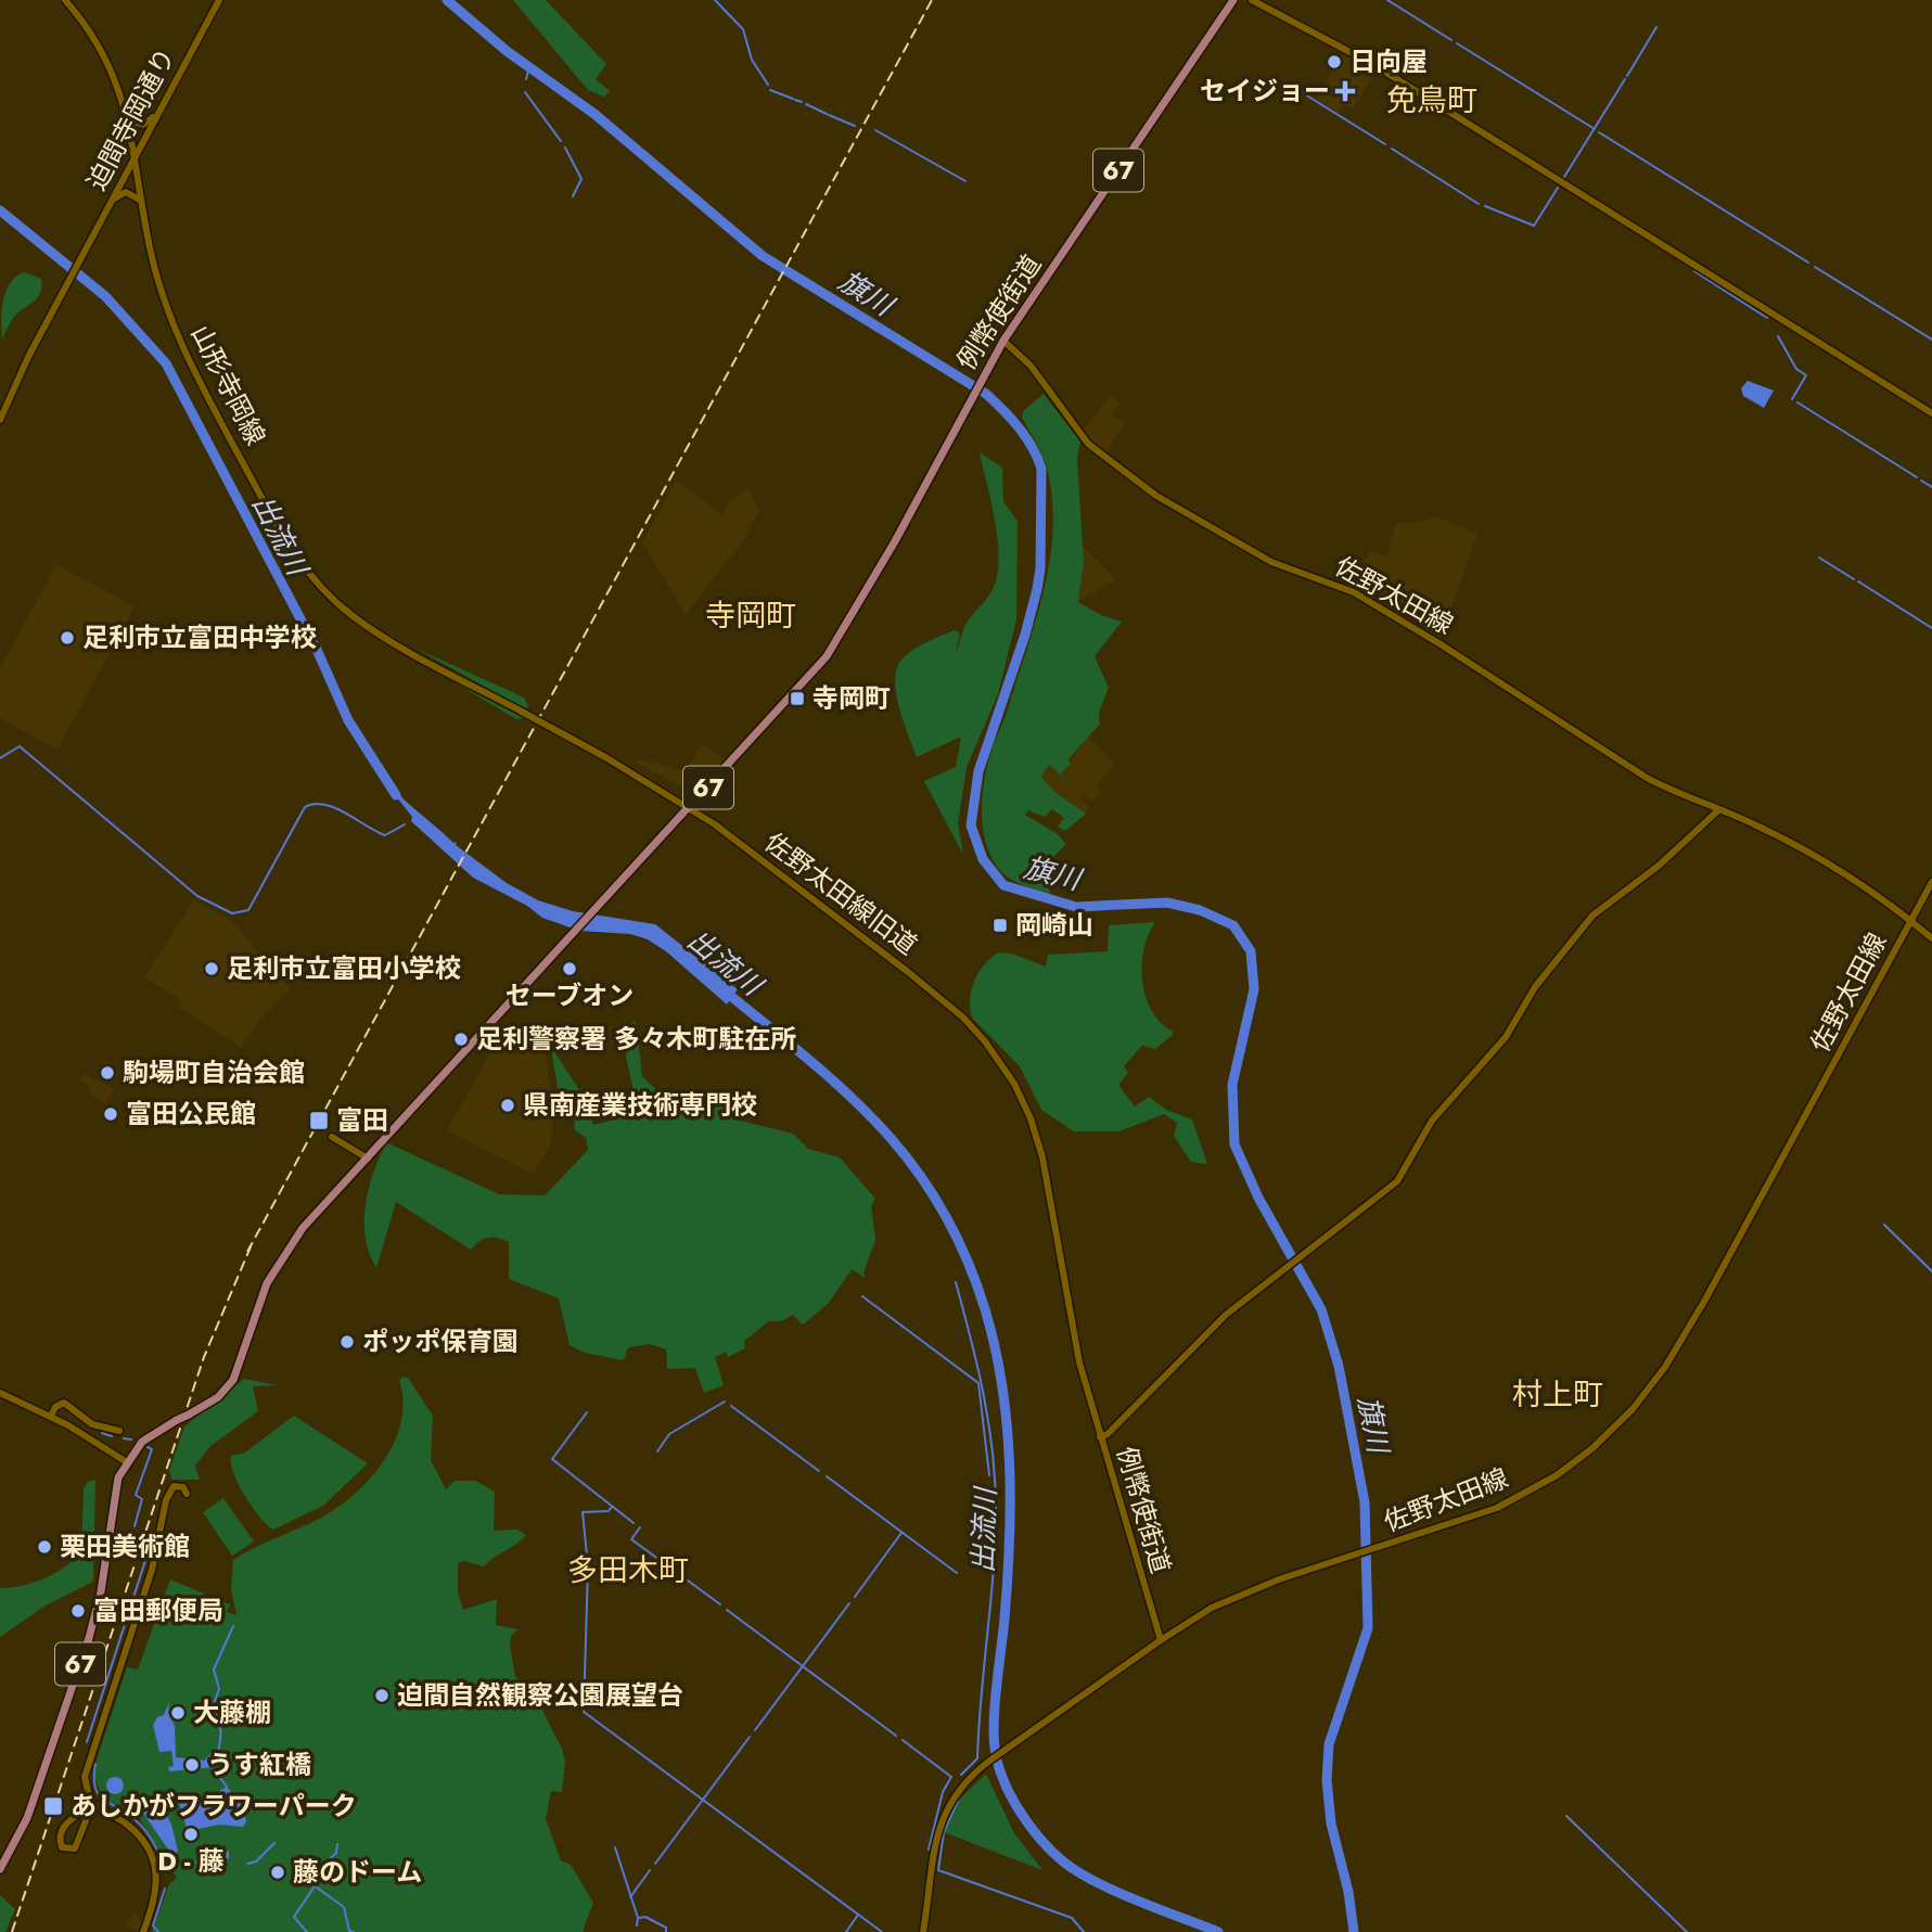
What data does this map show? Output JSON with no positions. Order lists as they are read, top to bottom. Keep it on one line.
{"streets":{"main road":["67","例幣使街道"],"street":["迫間寺岡通り","山形寺岡線","佐野太田線","佐野太田線旧道"]},"crossings":[["迫間寺岡通り","山形寺岡線"],["67","例幣使街道"],["67","山形寺岡線"],["67","佐野太田線旧道"],["例幣使街道","山形寺岡線"],["例幣使街道","佐野太田線"],["例幣使街道","佐野太田線旧道"],["山形寺岡線","佐野太田線旧道"]],"districts":["免鳥町","寺岡町","村上町","多田木町"],"water":["旗川","出流川"],"places":{"other":["日向屋","足利市立富田中学校","足利市立富田小学校","セーブオン","足利警察署 多々木町駐在所","駒場町自治会館","県南産業技術専門校","富田公民館","ポッポ保育園","栗田美術館","富田郵便局","迫間自然観察公園展望台","大藤棚","うす紅橋","D - 藤","藤のドーム"],"health":["セイジョー"],"transit":["寺岡町","岡崎山","富田","あしかがフラワーパーク"]}}
